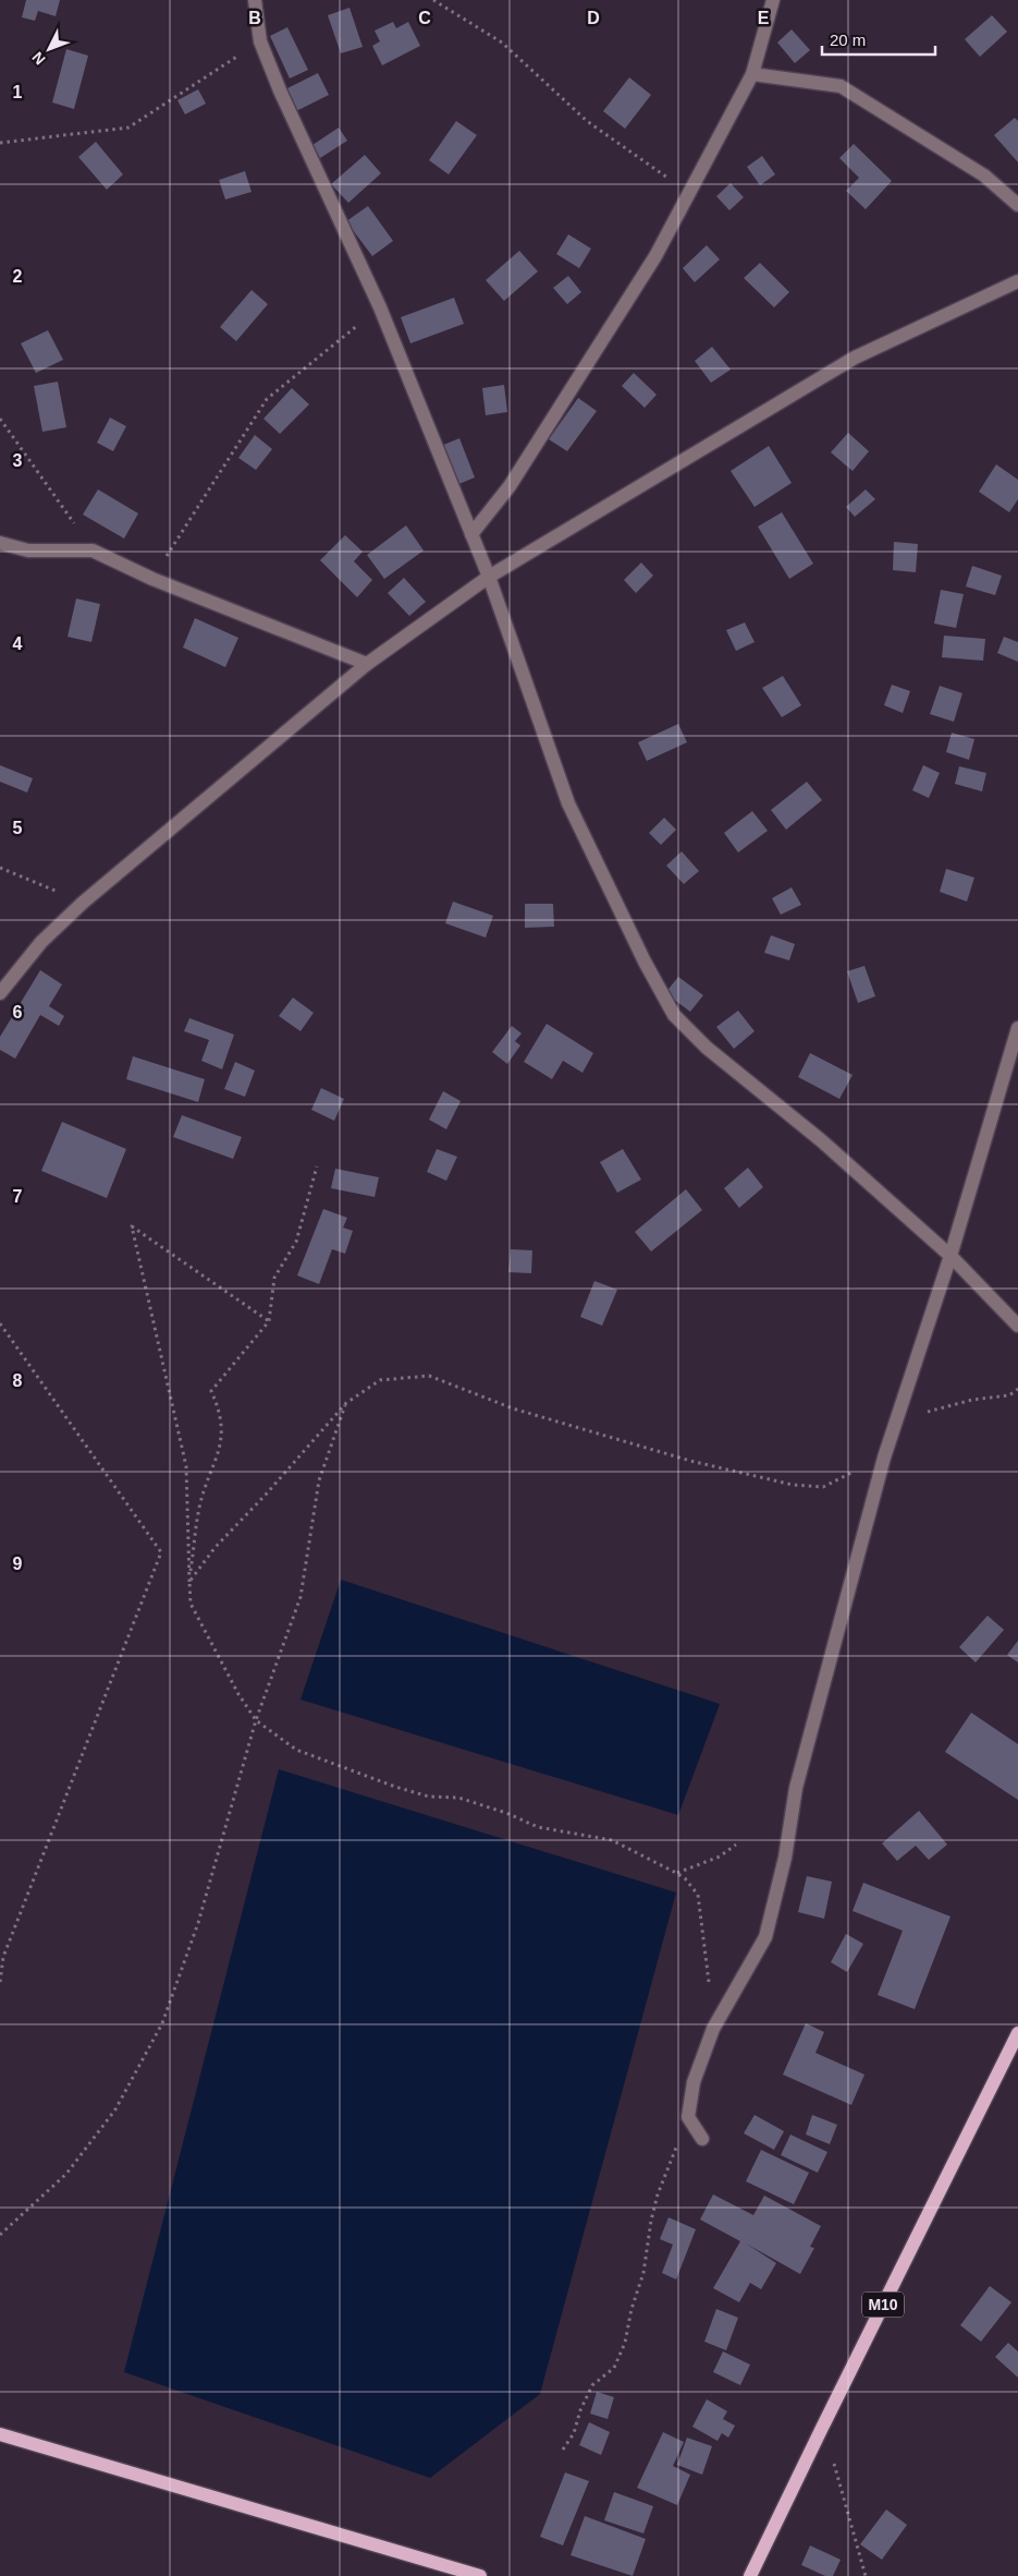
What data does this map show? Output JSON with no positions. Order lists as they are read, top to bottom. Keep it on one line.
{"streets":{"main road":["M10"]},"scale_bar":"20 m","north":"bottom left","grid":{"columns":["B","C","D","E"],"rows":["1","2","3","4","5","6","7","8","9"]}}
